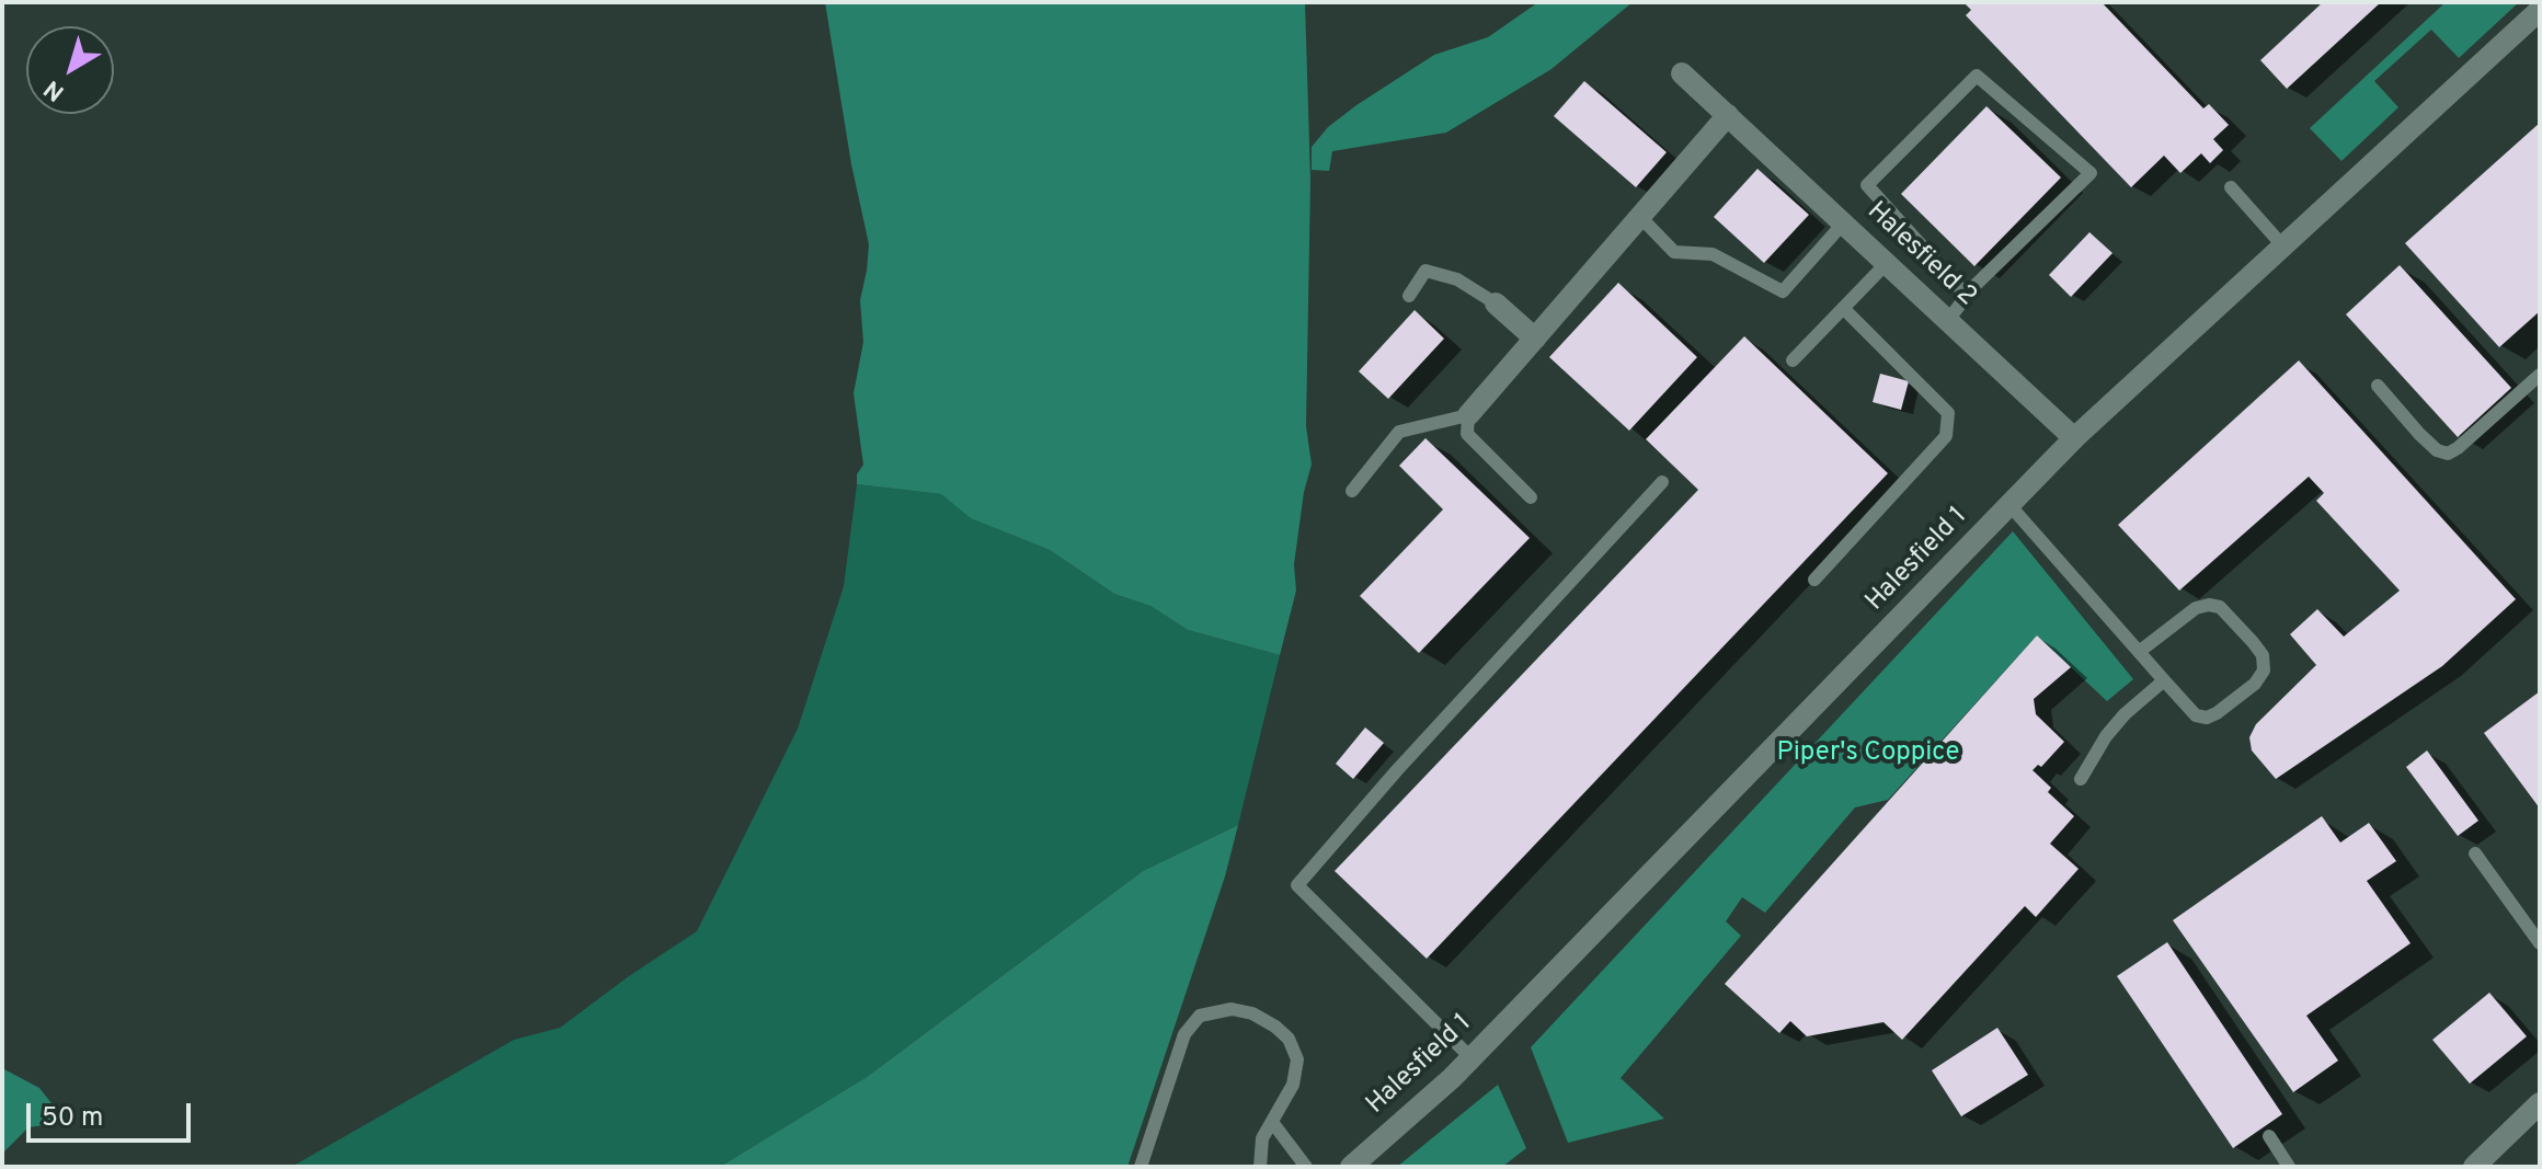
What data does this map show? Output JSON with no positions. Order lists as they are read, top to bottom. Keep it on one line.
{"streets":{"street":["Halesfield 2","Halesfield 1"]},"crossings":[["Halesfield 2","Halesfield 1"]],"parks":["Piper's Coppice"],"scale_bar":"50 m","north":"bottom left"}
